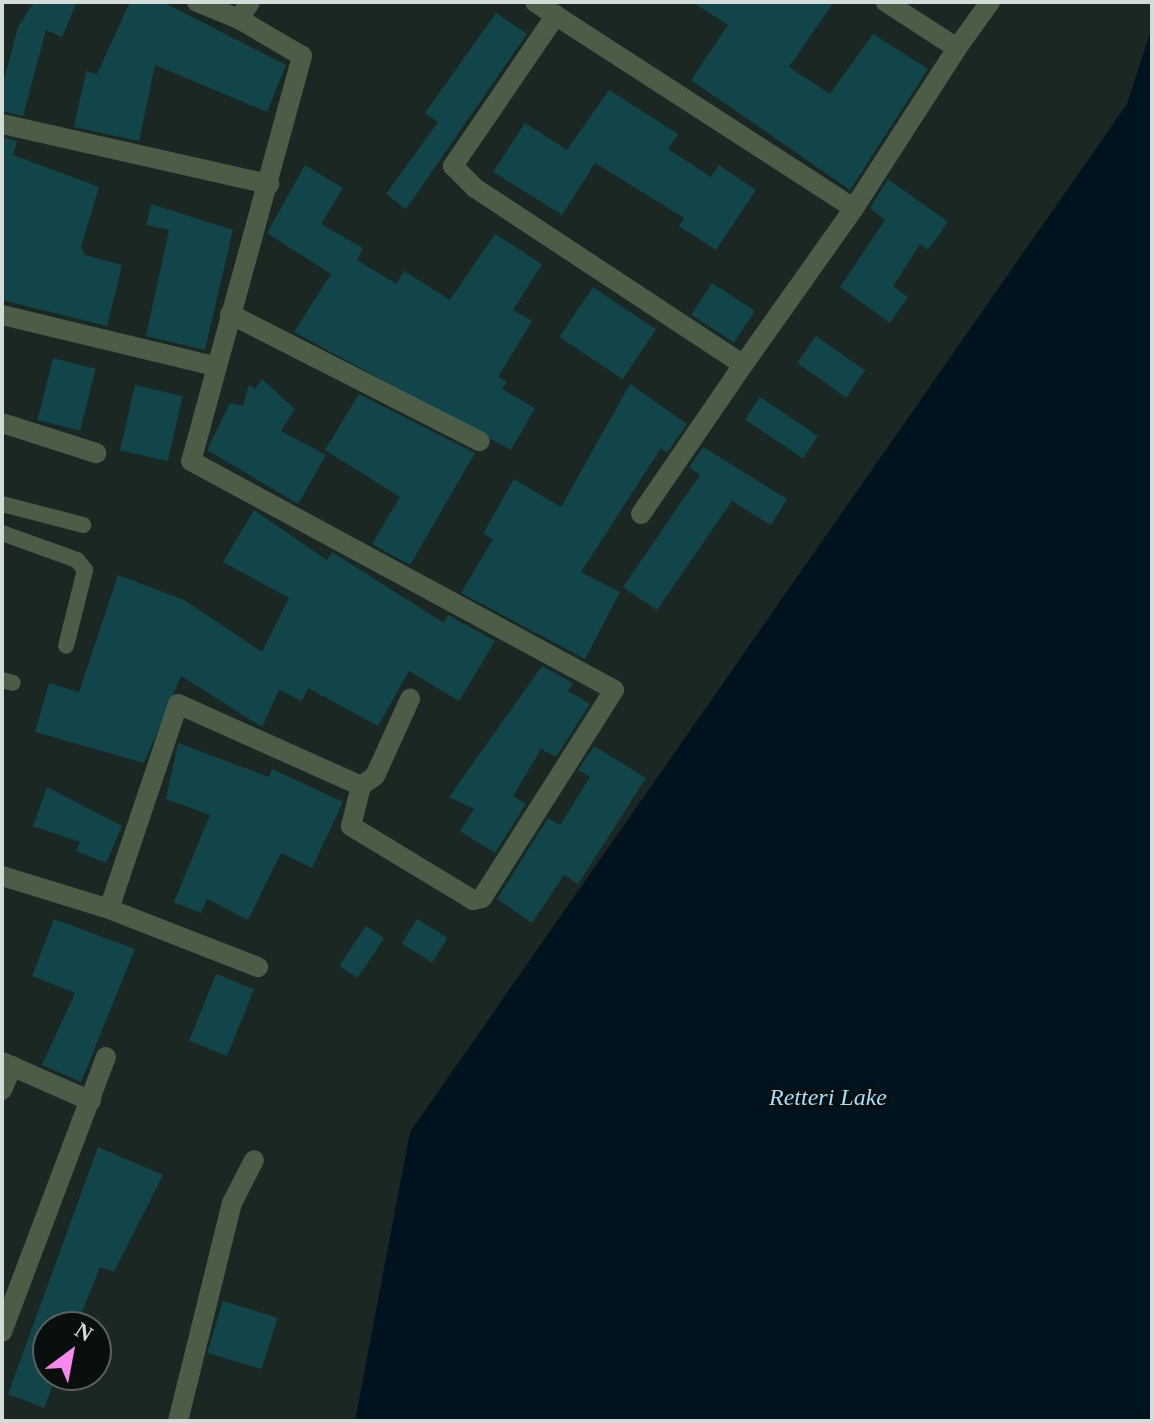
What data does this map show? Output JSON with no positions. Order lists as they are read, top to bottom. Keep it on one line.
{"water":["Retteri Lake"],"north":"top right"}
